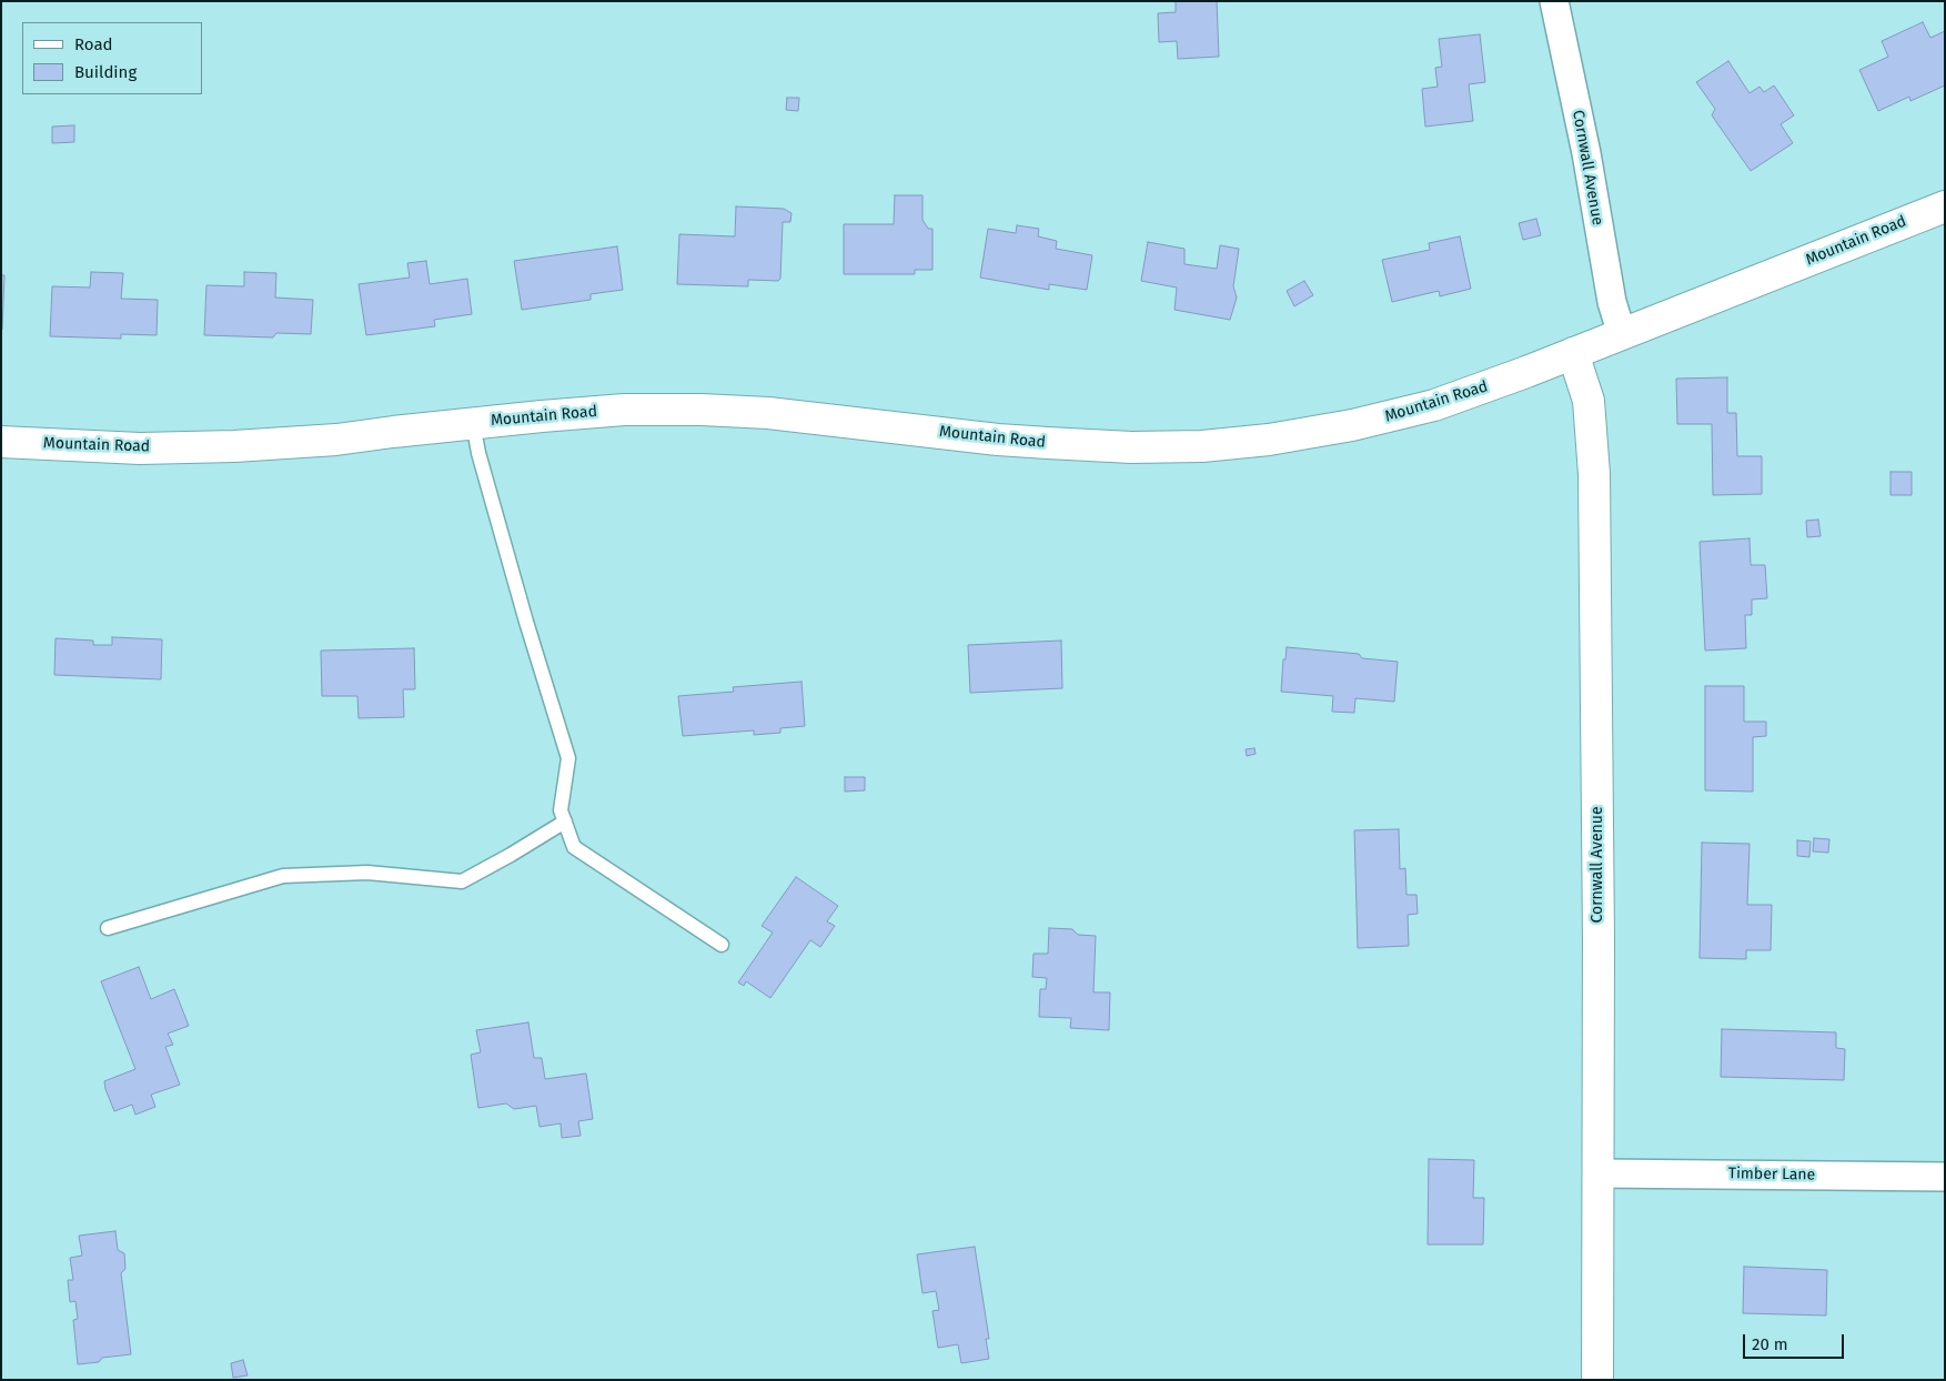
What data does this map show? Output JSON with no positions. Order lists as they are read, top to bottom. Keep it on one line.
{"streets":{"main road":["Cornwall Avenue","Mountain Road"],"street":["Timber Lane"]},"crossings":[["Cornwall Avenue","Mountain Road"],["Cornwall Avenue","Timber Lane"]],"legend":["Road","Building"],"scale_bar":"20 m"}
